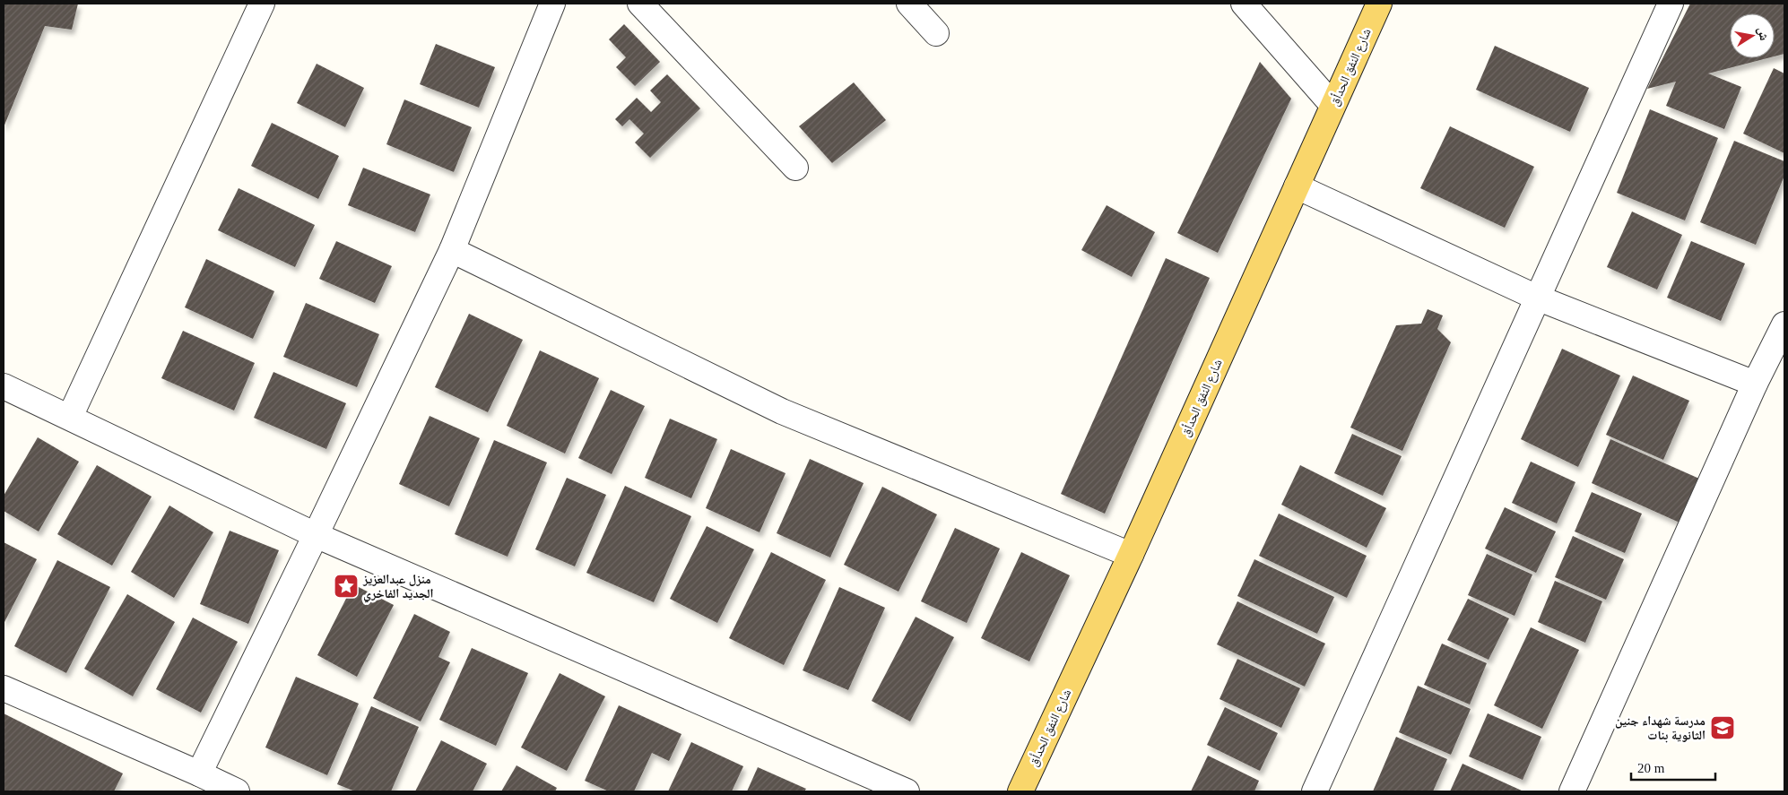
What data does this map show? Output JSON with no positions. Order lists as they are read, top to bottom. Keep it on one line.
{"streets":{"main road":["شارع النفق الحدأق"]},"places":{"place":["منزل عبدالعزيز الجديد الفاخري"],"school or university":["مدرسة شهداء جنين الثانوية بنات"]},"scale_bar":"20 m","north":"right"}
